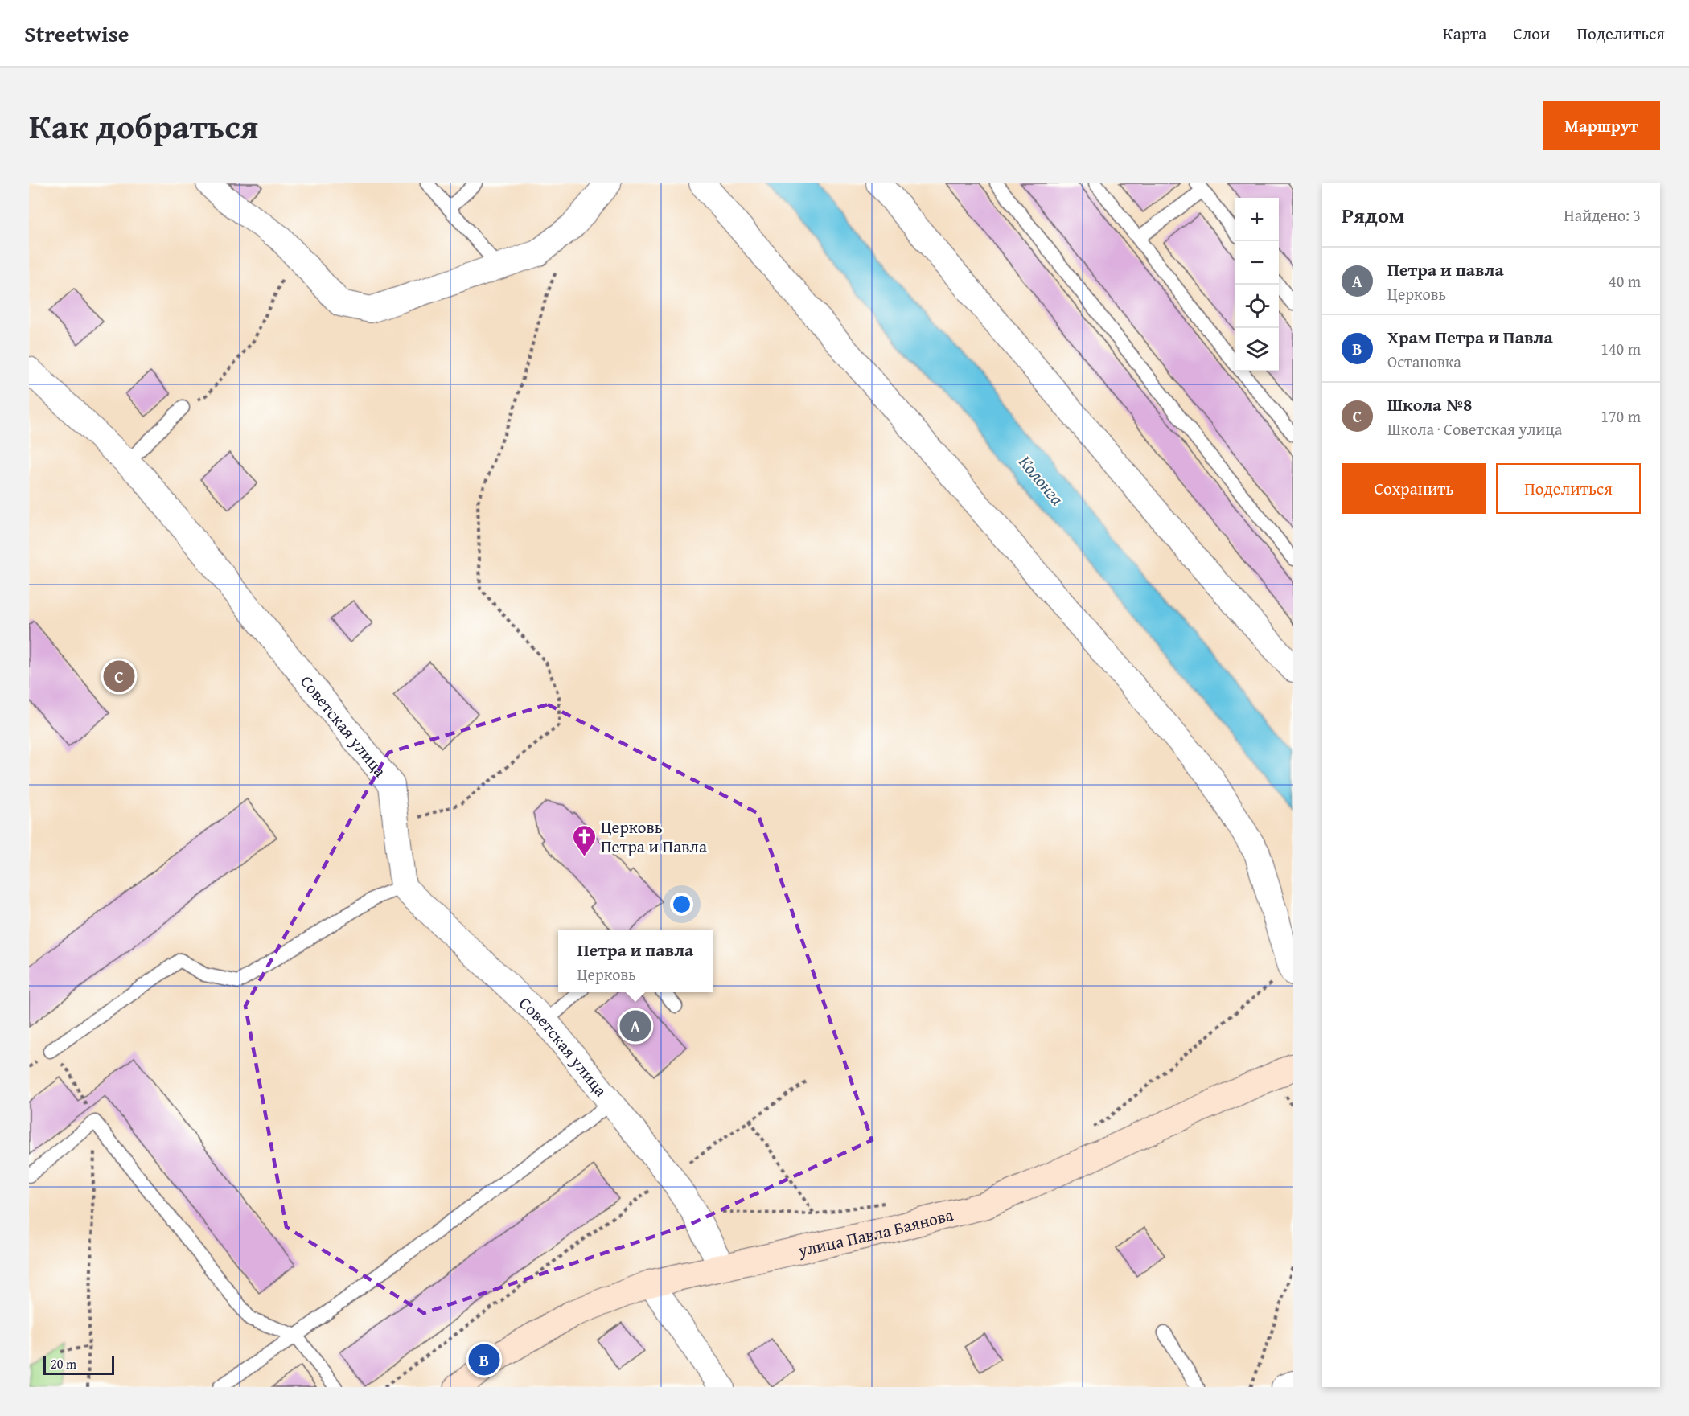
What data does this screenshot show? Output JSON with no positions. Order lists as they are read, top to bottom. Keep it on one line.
{"streets":{"main road":["улица Павла Баянова"],"street":["Советская улица"]},"crossings":[["Советская улица","улица Павла Баянова"]],"water":["Колонга"],"places":{"church":["Церковь Петра и Павла"]},"scale_bar":"20 m","page":{"header":"Streetwise","nav":["Карта","Слои","Поделиться"],"title":"Как добраться","buttons":["Маршрут",["Сохранить","Поделиться"]],"heading":["Рядом","Найдено: 3"],"map_buttons":["+","−"],"list":[{"mark":"A","name":"Петра и павла","note":"Церковь","value":"40 m"},{"mark":"B","name":"Храм Петра и Павла","note":"Остановка","value":"140 m"},{"mark":"C","name":"Школа №8","note":"Школа · Советская улица","value":"170 m"}],"pins":["C","A","B"],"popup":["Петра и павла","Церковь"],"scale":"20 m"}}
